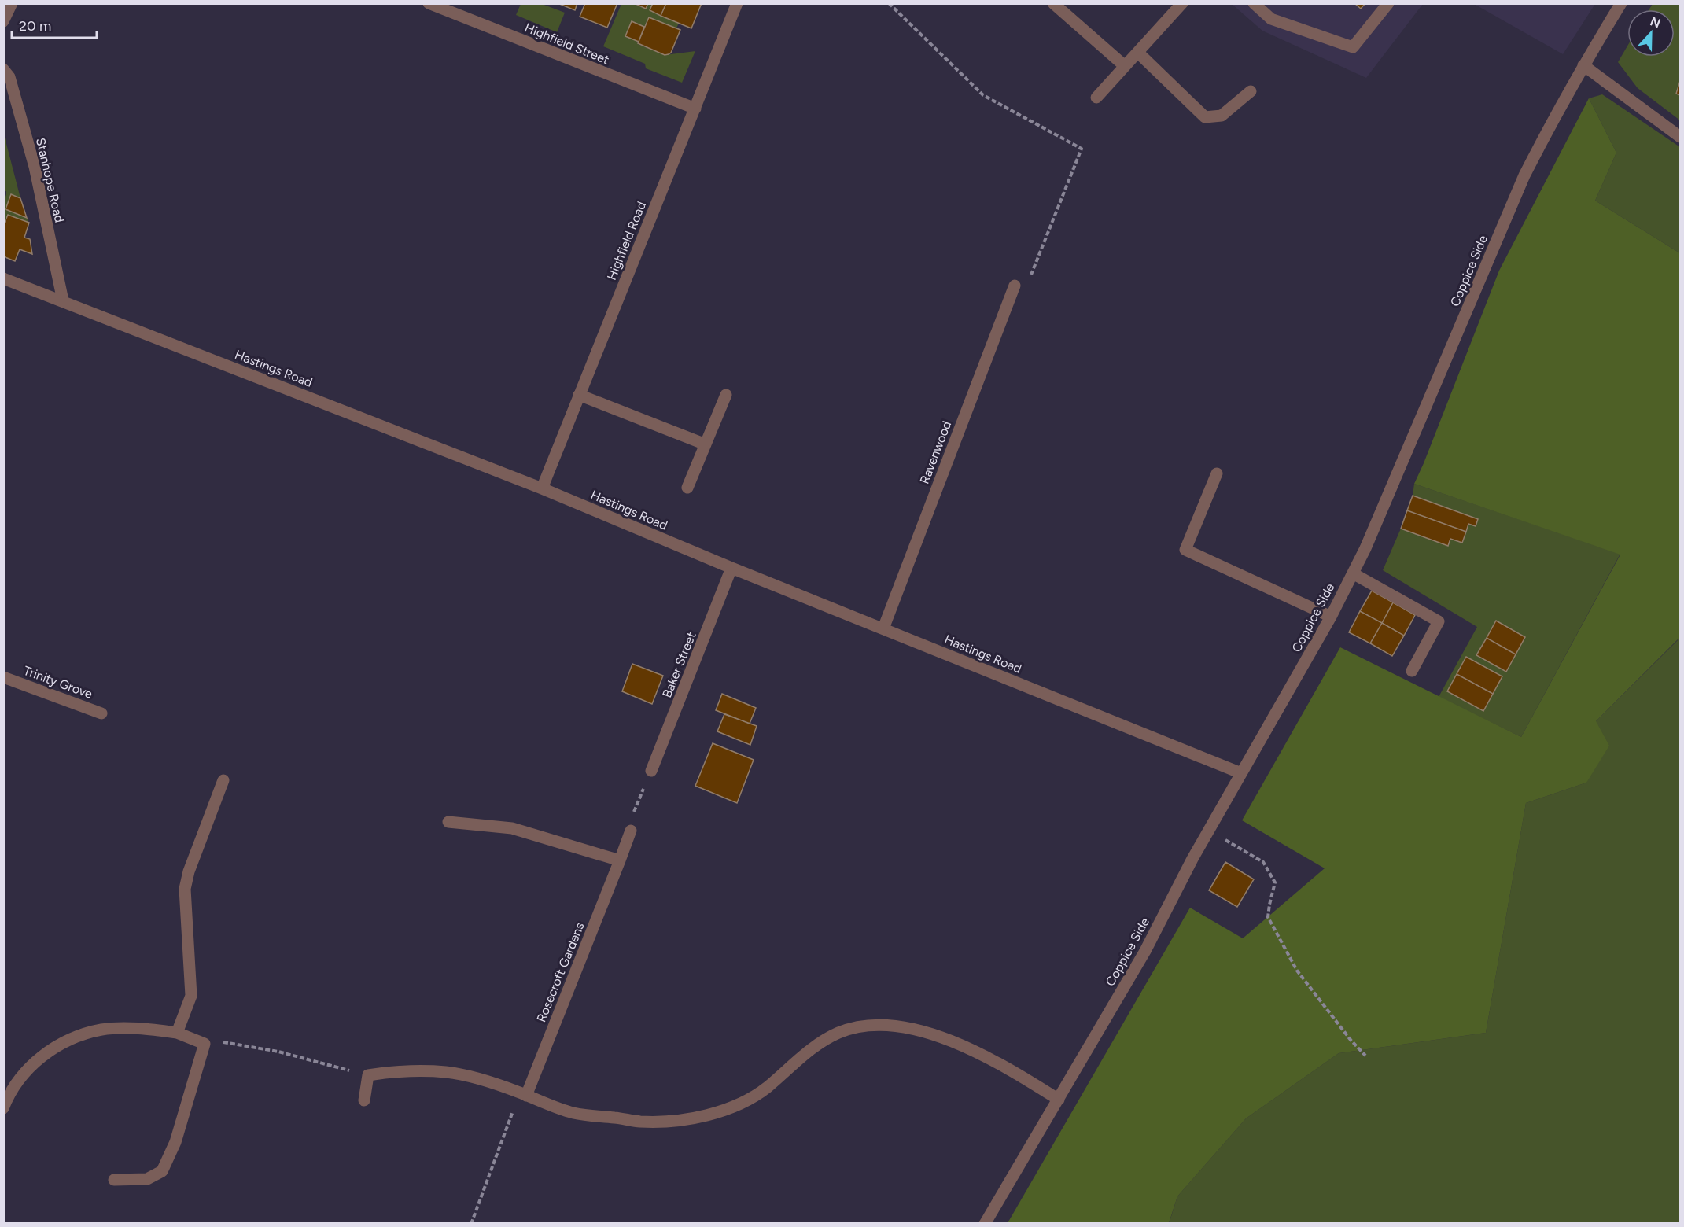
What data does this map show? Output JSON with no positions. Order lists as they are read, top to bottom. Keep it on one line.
{"streets":{"street":["Highfield Street","Stanhope Road","Highfield Road","Coppice Side","Hastings Road","Ravenwood","Baker Street","Trinity Grove","Rosecroft Gardens"]},"crossings":[["Highfield Street","Highfield Road"],["Stanhope Road","Hastings Road"],["Highfield Road","Hastings Road"],["Coppice Side","Hastings Road"],["Hastings Road","Ravenwood"],["Hastings Road","Baker Street"]],"scale_bar":"20 m","north":"top"}
